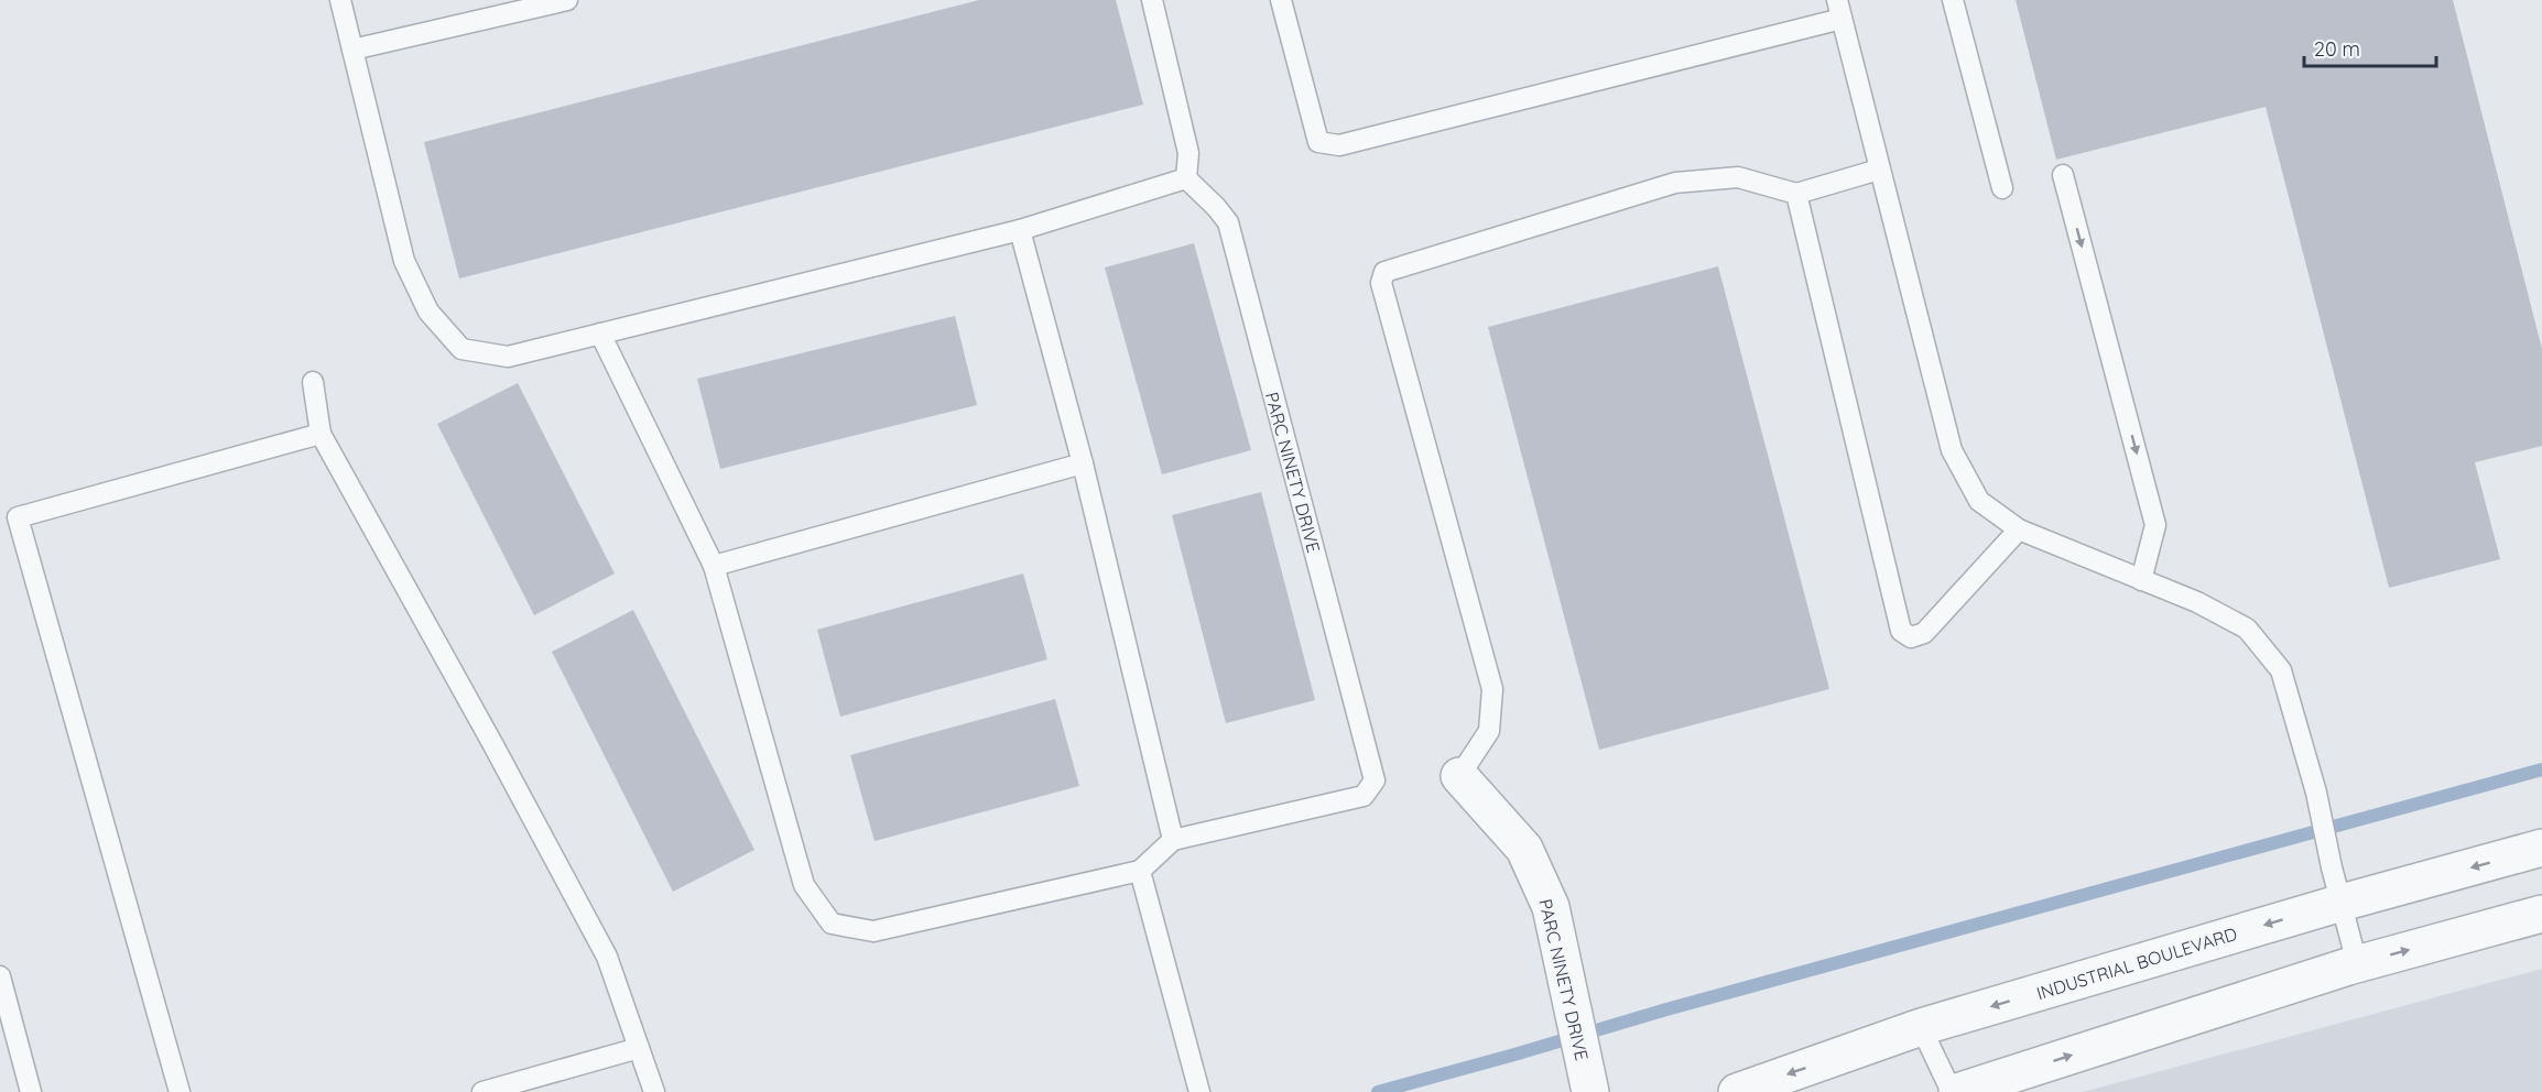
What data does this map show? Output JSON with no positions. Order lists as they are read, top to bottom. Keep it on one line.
{"streets":{"street":["PARC NINETY DRIVE","INDUSTRIAL BOULEVARD"]},"scale_bar":"20 m"}
